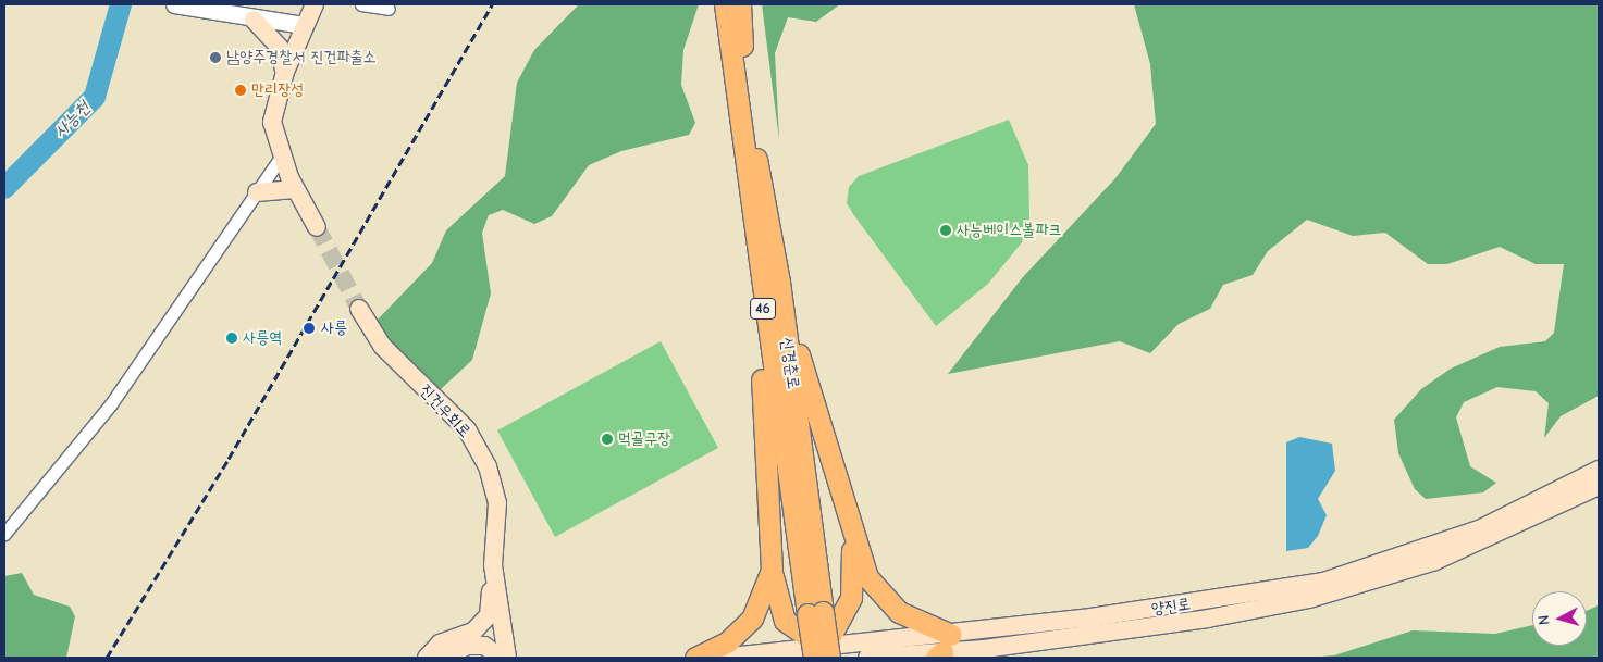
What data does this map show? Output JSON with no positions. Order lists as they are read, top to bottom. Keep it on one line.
{"streets":{"highway":["46","신경춘로"],"main road":["진건우회로","양진로"]},"crossings":[["신경춘로","양진로"]],"water":["사능천"],"places":["남양주경찰서 진건파출소","만리장성","사능베이스볼파크","사릉","사릉역","먹골구장"],"north":"left"}
